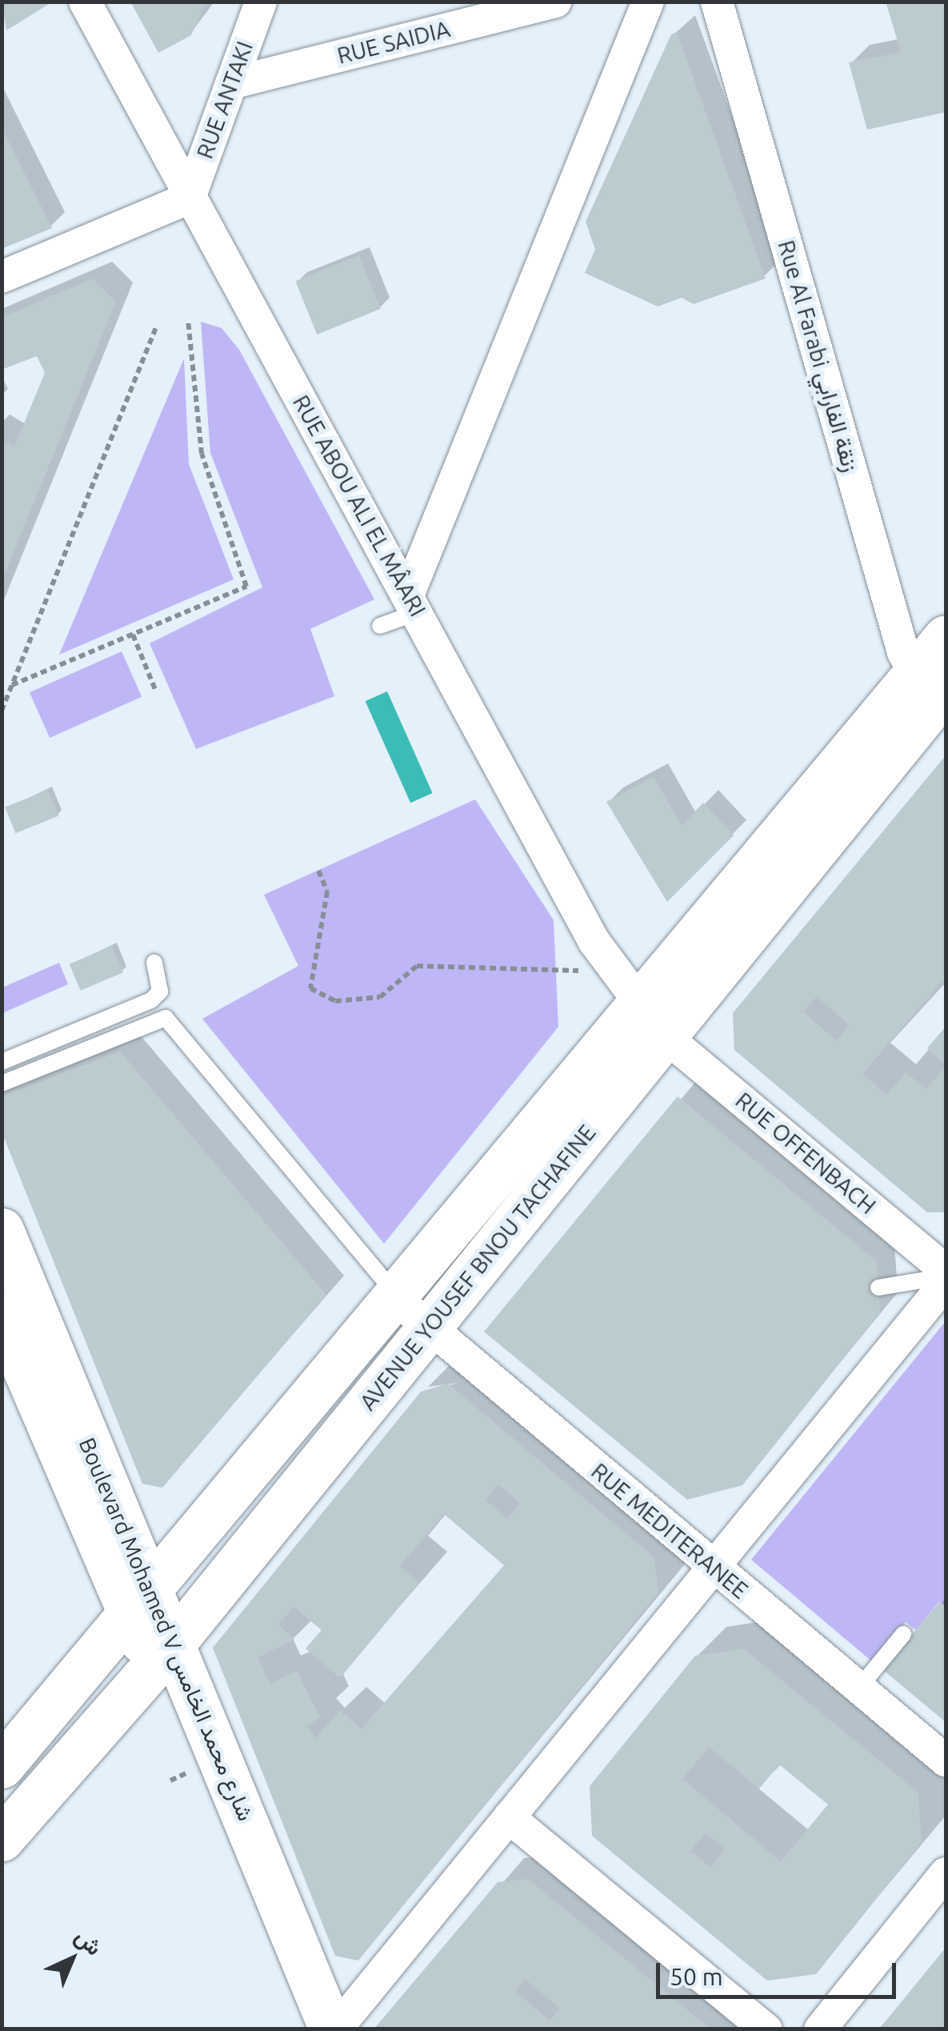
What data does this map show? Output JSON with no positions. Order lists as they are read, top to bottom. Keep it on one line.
{"streets":{"main road":["AVENUE YOUSEF BNOU TACHAFINE","Boulevard Mohamed V شارع محمد الخامس"],"street":["RUE SAIDIA","RUE ANTAKI","Rue Al Farabi زنقة الفارابي","RUE ABOU ALI EL MÂARI","RUE OFFENBACH","RUE MEDITERANEE"]},"crossings":[["RUE SAIDIA","RUE ANTAKI"],["RUE ANTAKI","RUE ABOU ALI EL MÂARI"],["Rue Al Farabi زنقة الفارابي","AVENUE YOUSEF BNOU TACHAFINE"],["RUE ABOU ALI EL MÂARI","RUE OFFENBACH"],["RUE ABOU ALI EL MÂARI","AVENUE YOUSEF BNOU TACHAFINE"],["RUE OFFENBACH","AVENUE YOUSEF BNOU TACHAFINE"],["AVENUE YOUSEF BNOU TACHAFINE","RUE MEDITERANEE"],["AVENUE YOUSEF BNOU TACHAFINE","Boulevard Mohamed V شارع محمد الخامس"]],"scale_bar":"50 m","north":"top right"}
